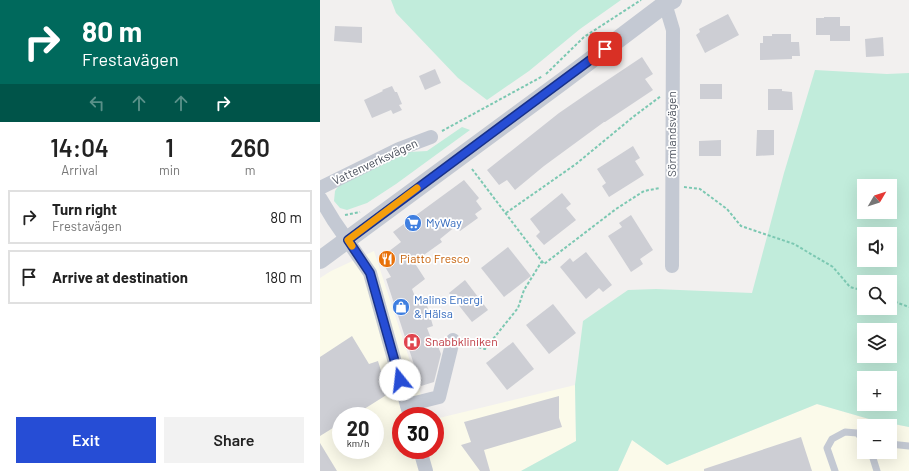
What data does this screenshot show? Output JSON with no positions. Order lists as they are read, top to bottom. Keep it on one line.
{"streets":{"street":["Sörmlandsvägen","Vattenverksvägen"]},"places":{"supermarket":["MyWay"],"restaurant":["Piatto Fresco"],"shop":["Malins Energi & Hälsa"],"hospital":["Snabbkliniken"]},"north":"top right","page":{"turn":["80 m","Frestavägen"],"eta":["14:04","Arrival","1","min","260","m"],"map_buttons":["+","−"],"list":[{"name":"Turn right","note":"Frestavägen","value":"80 m"},{"name":"Arrive at destination","value":"180 m"}],"speed":"20 km/h","limit":"30","buttons":["Exit","Share"]}}
